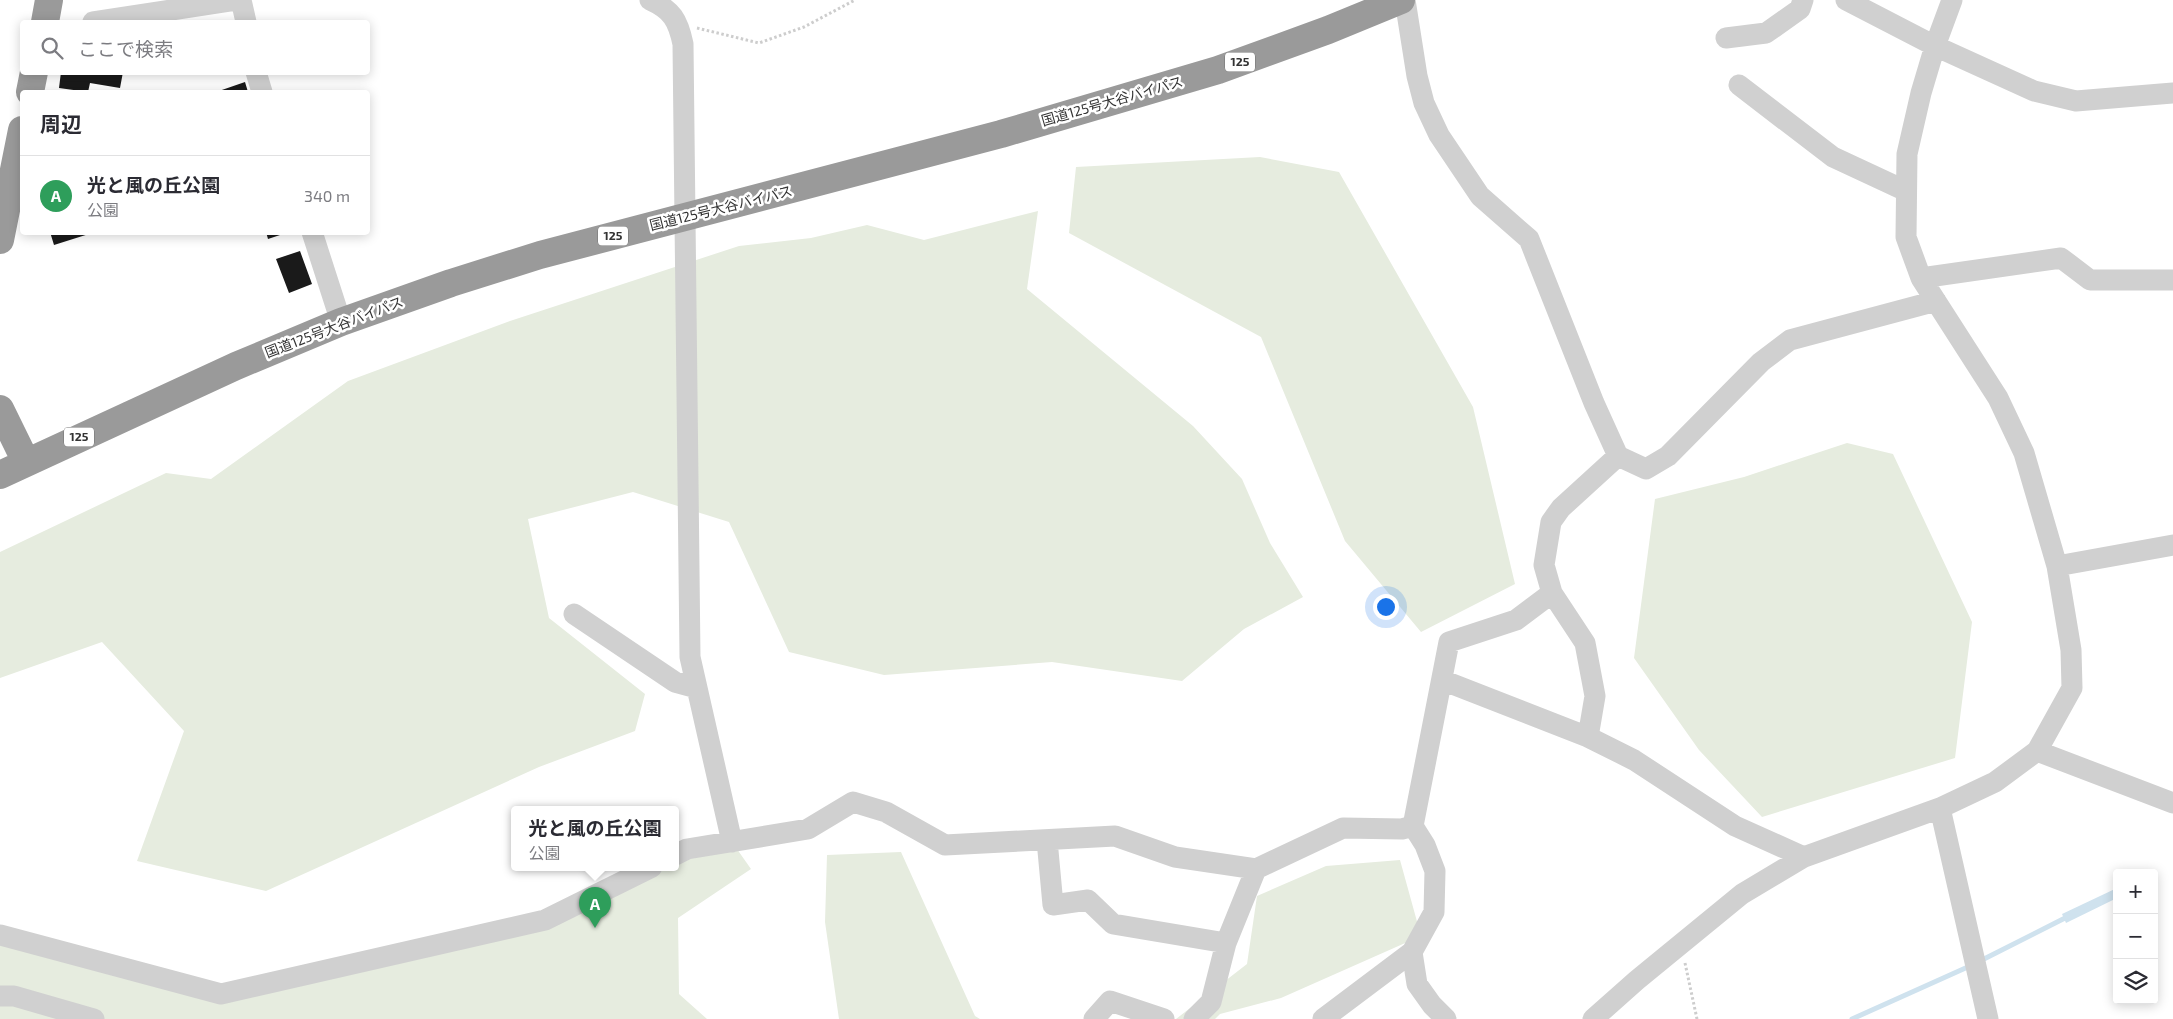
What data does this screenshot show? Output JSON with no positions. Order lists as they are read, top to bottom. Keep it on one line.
{"streets":{"highway":["125","国道125号大谷バイパス"]},"crossings":[["125","国道125号大谷バイパス"]],"page":{"search":"ここで検索","heading":"周辺","list":[{"mark":"A","name":"光と風の丘公園","note":"公園","value":"340 m"}],"popup":["光と風の丘公園","公園"],"map_buttons":["+","−"],"pins":"A"}}
